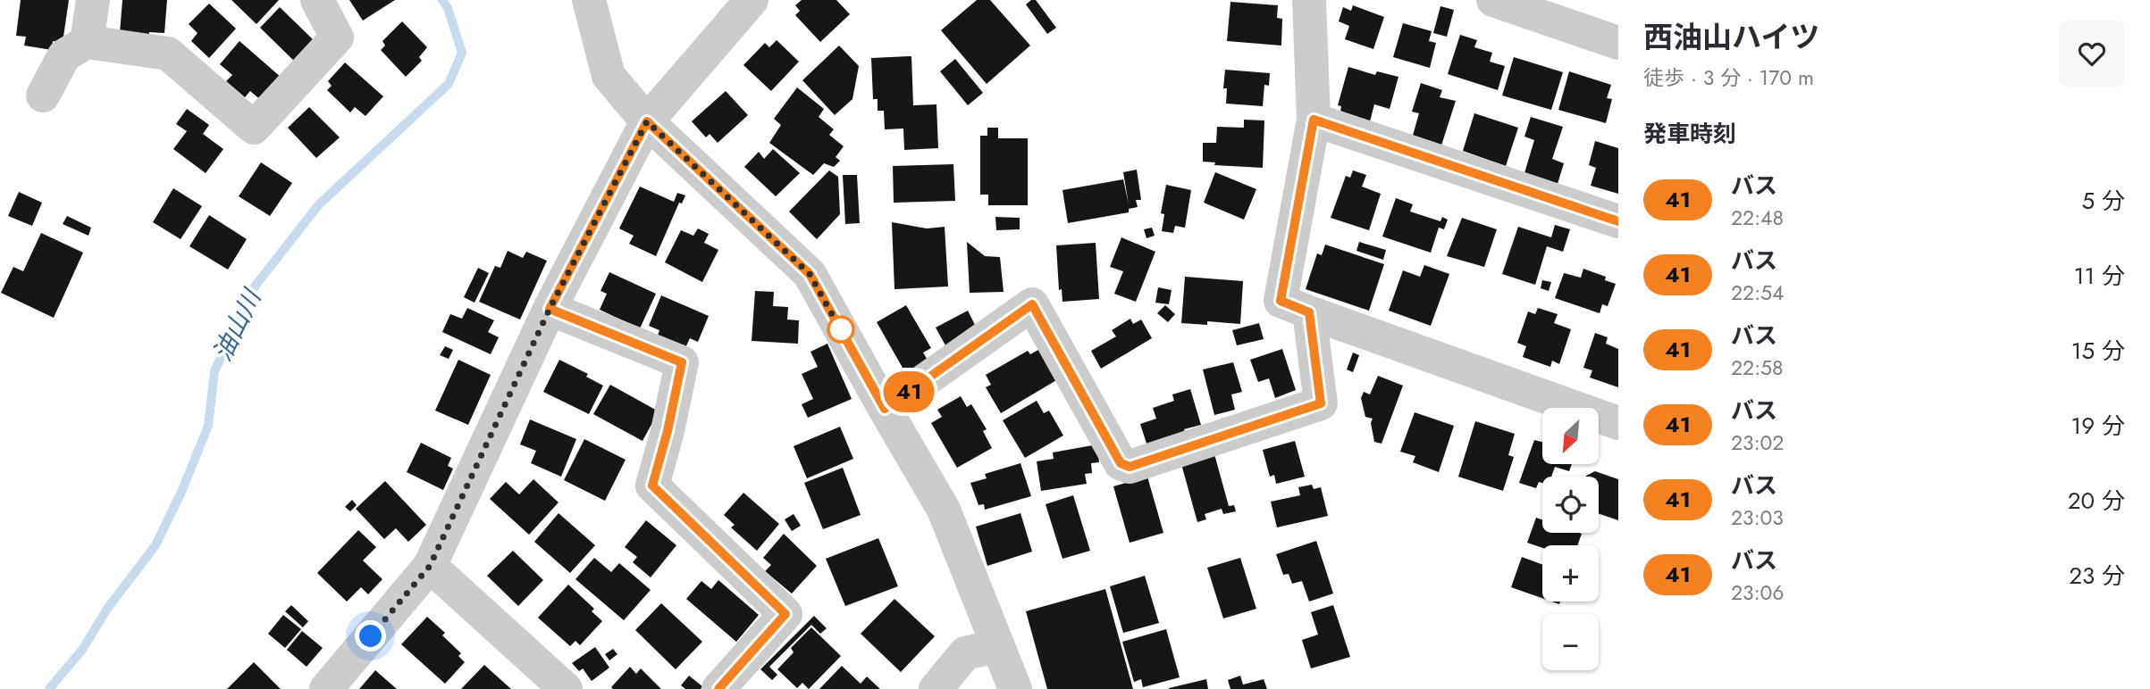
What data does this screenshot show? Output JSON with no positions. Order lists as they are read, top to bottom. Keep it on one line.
{"water":["油山川"],"lines":["bus line 41"],"north":"bottom left","page":{"on_map":"41","heading":[["西油山ハイツ","徒歩 · 3 分 · 170 m"],"発車時刻"],"list":[{"mark":"41","name":"バス","note":"22:48","value":"5 分"},{"mark":"41","name":"バス","note":"22:54","value":"11 分"},{"mark":"41","name":"バス","note":"22:58","value":"15 分"},{"mark":"41","name":"バス","note":"23:02","value":"19 分"},{"mark":"41","name":"バス","note":"23:03","value":"20 分"},{"mark":"41","name":"バス","note":"23:06","value":"23 分"}],"map_buttons":["+","−"]}}
